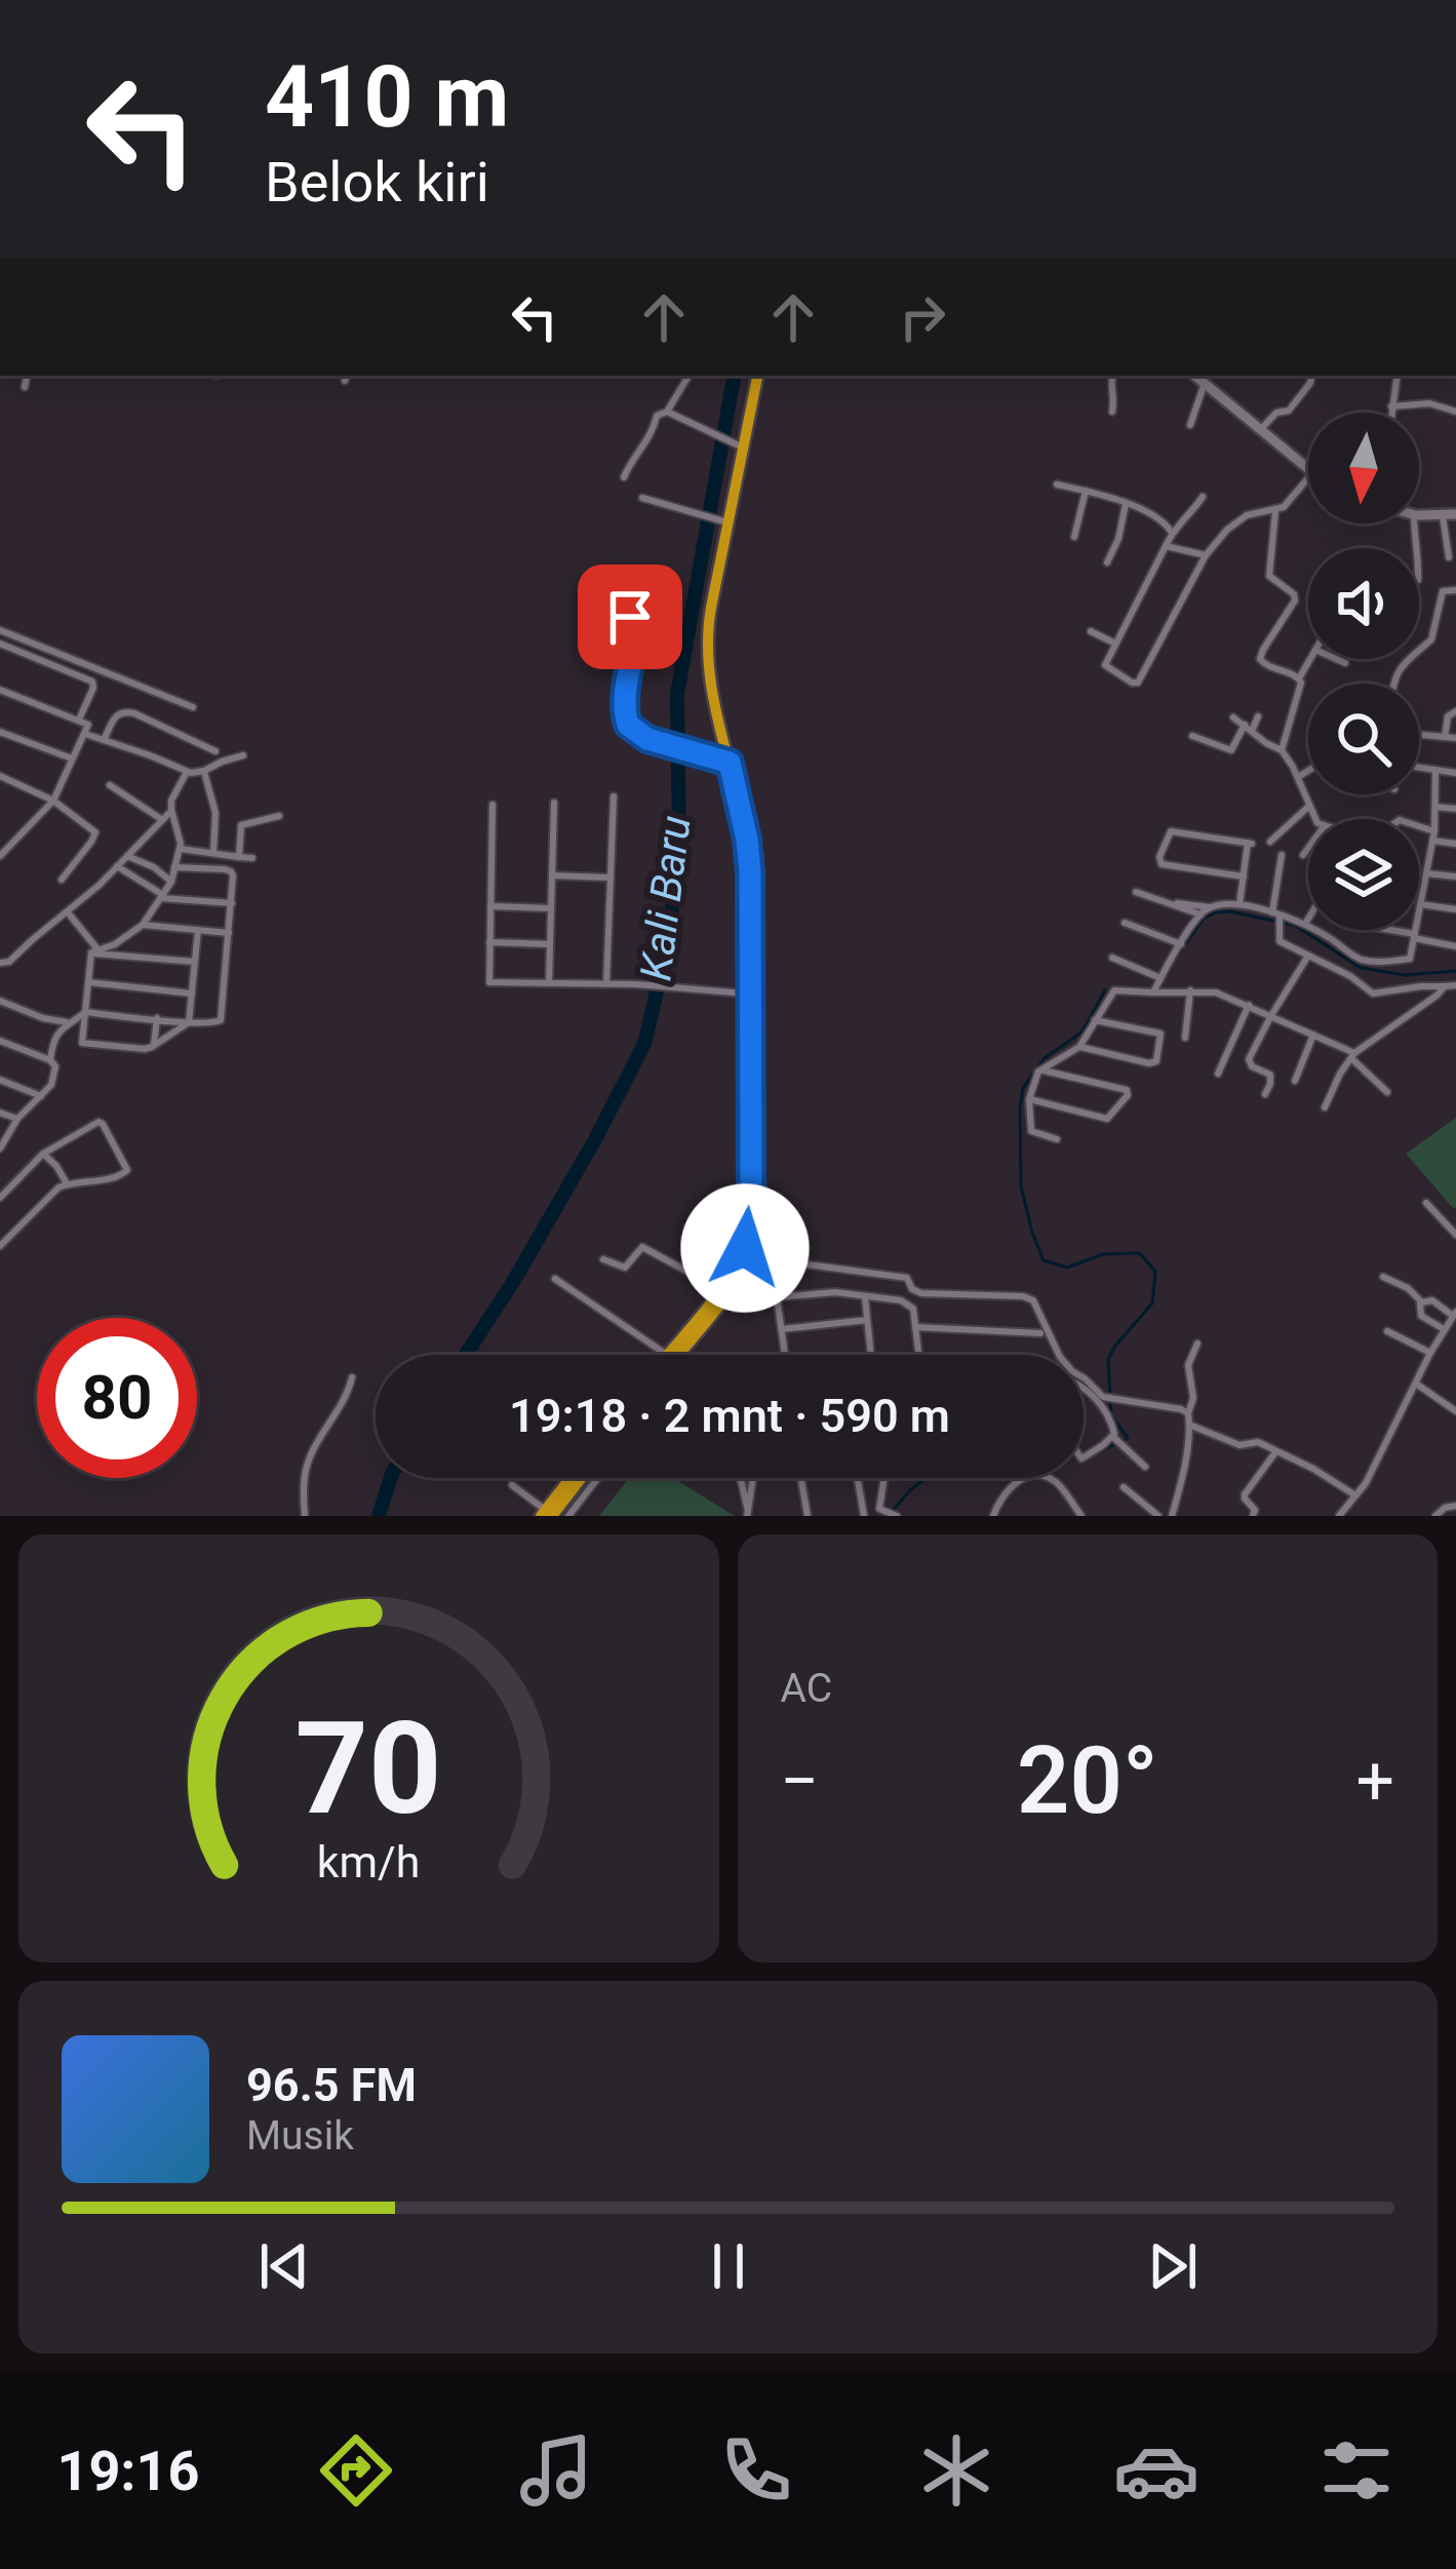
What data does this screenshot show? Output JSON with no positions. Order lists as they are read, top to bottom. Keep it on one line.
{"water":["Kali Baru"],"north":"bottom","page":{"turn":["410 m","Belok kiri"],"limit":"80","trip":"19:18 · 2 mnt · 590 m","tile":"AC","heat":["−","20°","+"],"song":["96.5 FM","Musik"],"tabs":"19:16","gauge":["70","km/h"]}}
